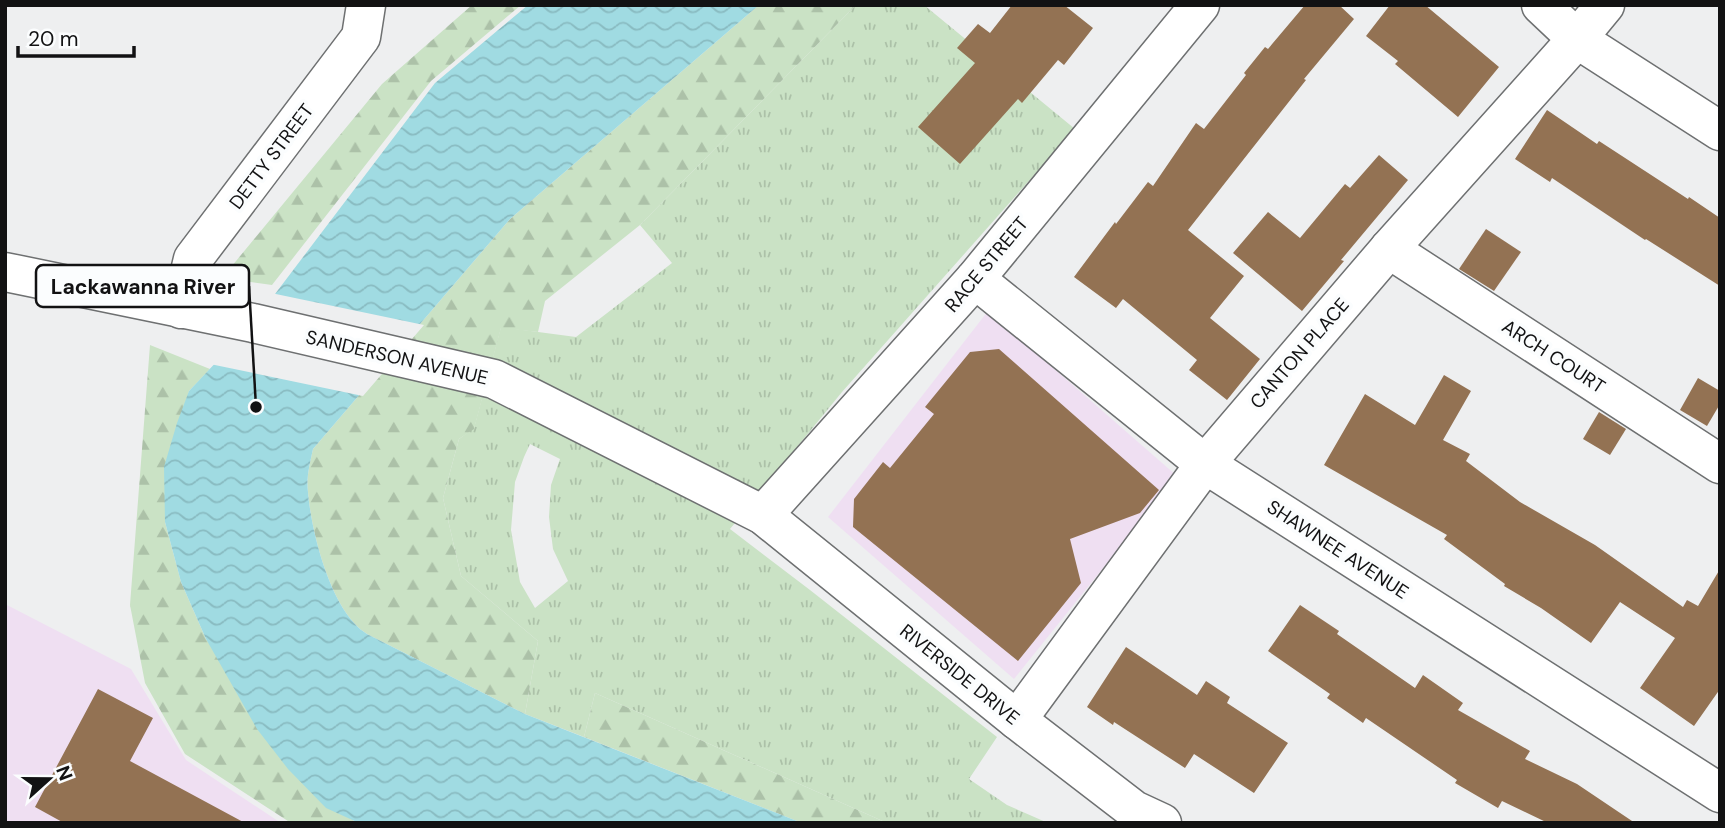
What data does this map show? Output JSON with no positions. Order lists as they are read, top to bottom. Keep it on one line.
{"streets":{"street":["DETTY STREET","RACE STREET","CANTON PLACE","ARCH COURT","SANDERSON AVENUE","SHAWNEE AVENUE","RIVERSIDE DRIVE"]},"crossings":[["DETTY STREET","SANDERSON AVENUE"],["RACE STREET","SANDERSON AVENUE"],["RACE STREET","SHAWNEE AVENUE"],["RACE STREET","RIVERSIDE DRIVE"],["CANTON PLACE","ARCH COURT"],["CANTON PLACE","SHAWNEE AVENUE"],["CANTON PLACE","RIVERSIDE DRIVE"],["SANDERSON AVENUE","RIVERSIDE DRIVE"]],"places":["Lackawanna River"],"scale_bar":"20 m","north":"right"}
